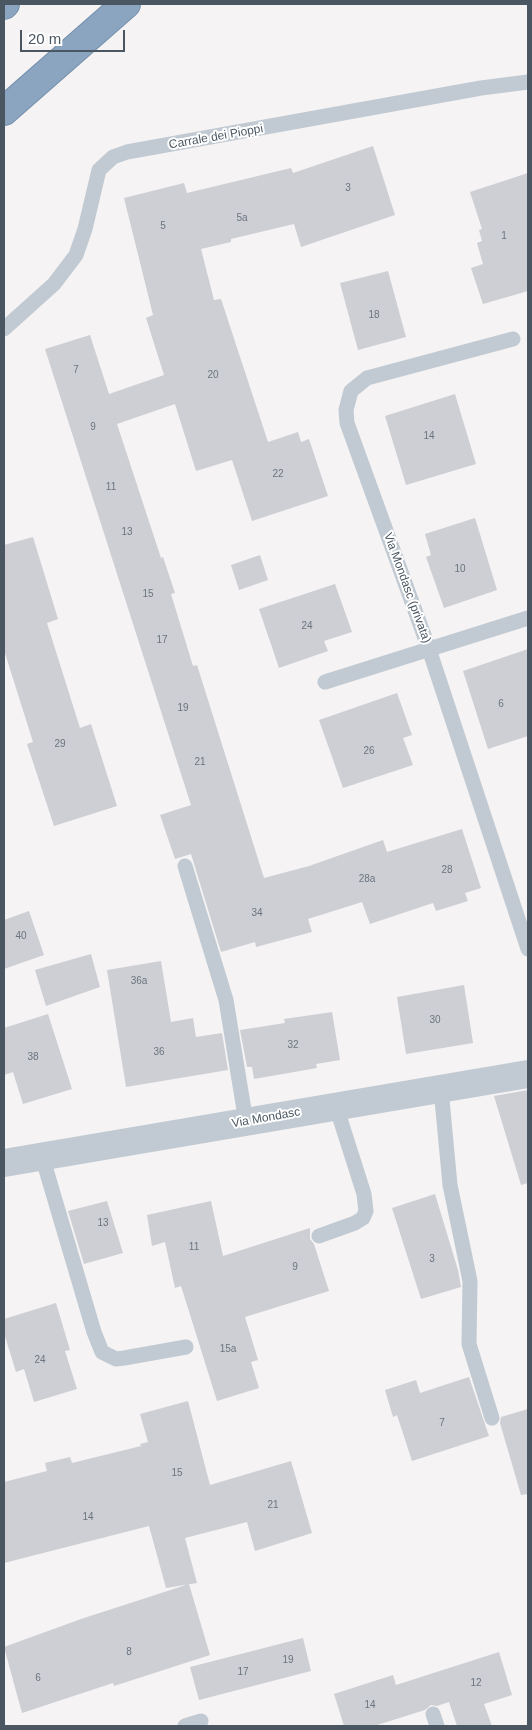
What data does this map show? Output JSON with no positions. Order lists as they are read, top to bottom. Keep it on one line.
{"streets":{"street":["Via Mondasc"],"lane":["Carrale dei Pioppi","Via Mondasc (privata)"]},"house_numbers":["3","5a","5","1","18","7","20","9","14","22","11","13","10","15","24","17","6","19","29","26","21","28","28a","34","40","36a","30","32","36","38","13","11","3","9","15a","24","7","15","21","14","8","19","17","6","12","14"],"scale_bar":"20 m"}
